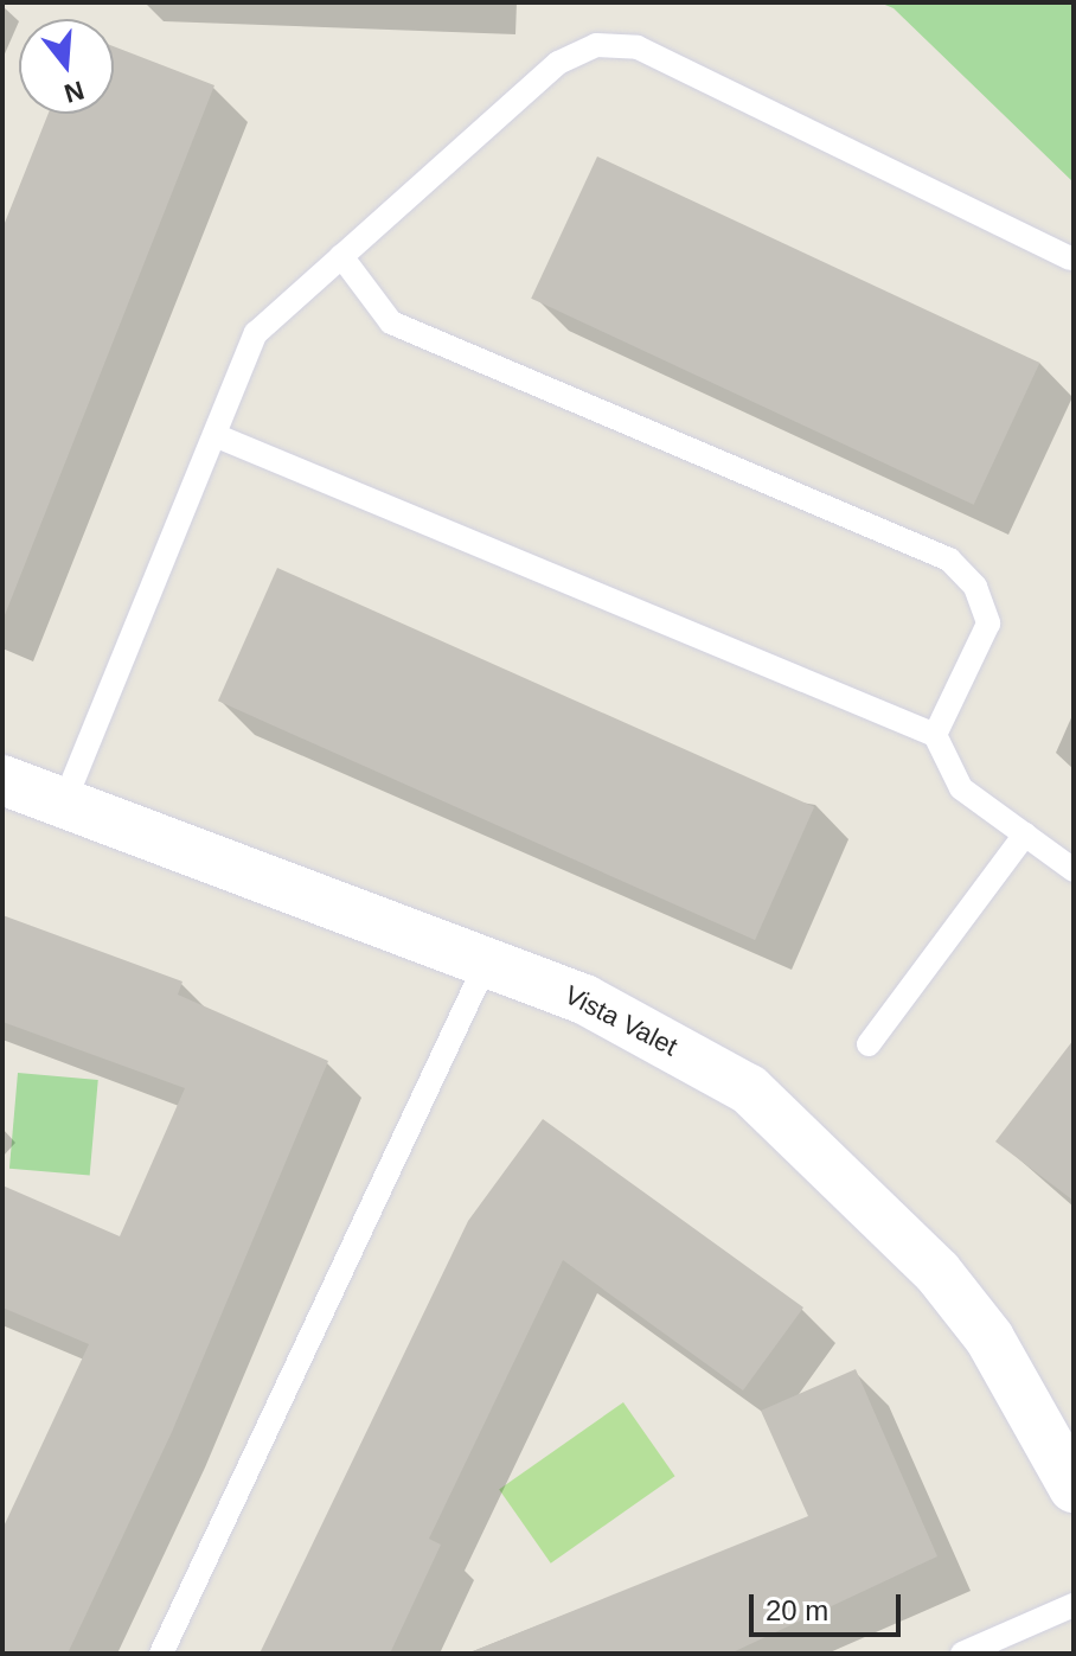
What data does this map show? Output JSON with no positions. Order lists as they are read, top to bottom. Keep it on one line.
{"streets":{"street":["Vista Valet"]},"scale_bar":"20 m","north":"bottom"}
